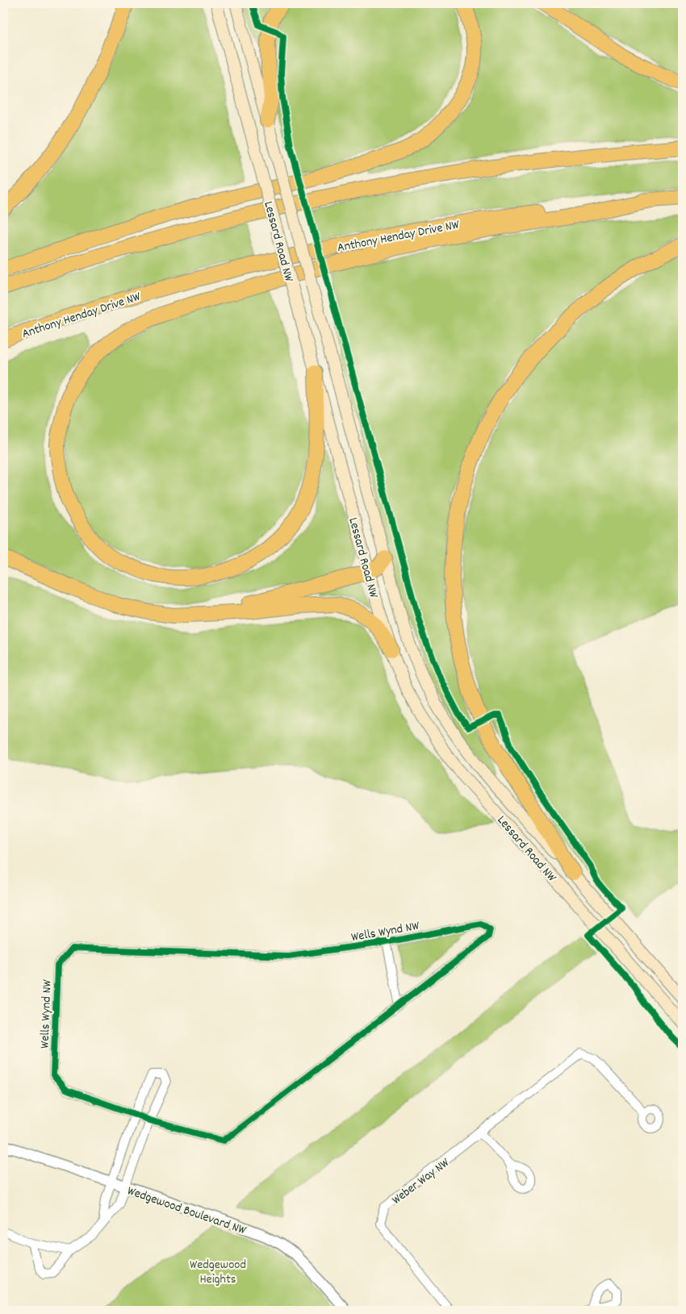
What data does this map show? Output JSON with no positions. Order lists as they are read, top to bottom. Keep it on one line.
{"streets":{"highway":["Anthony Henday Drive NW"],"main road":["Lessard Road NW"],"street":["Wells Wynd NW","Weber Way NW","Wedgewood Boulevard NW"]},"parks":["Wedgewood Heights"]}
